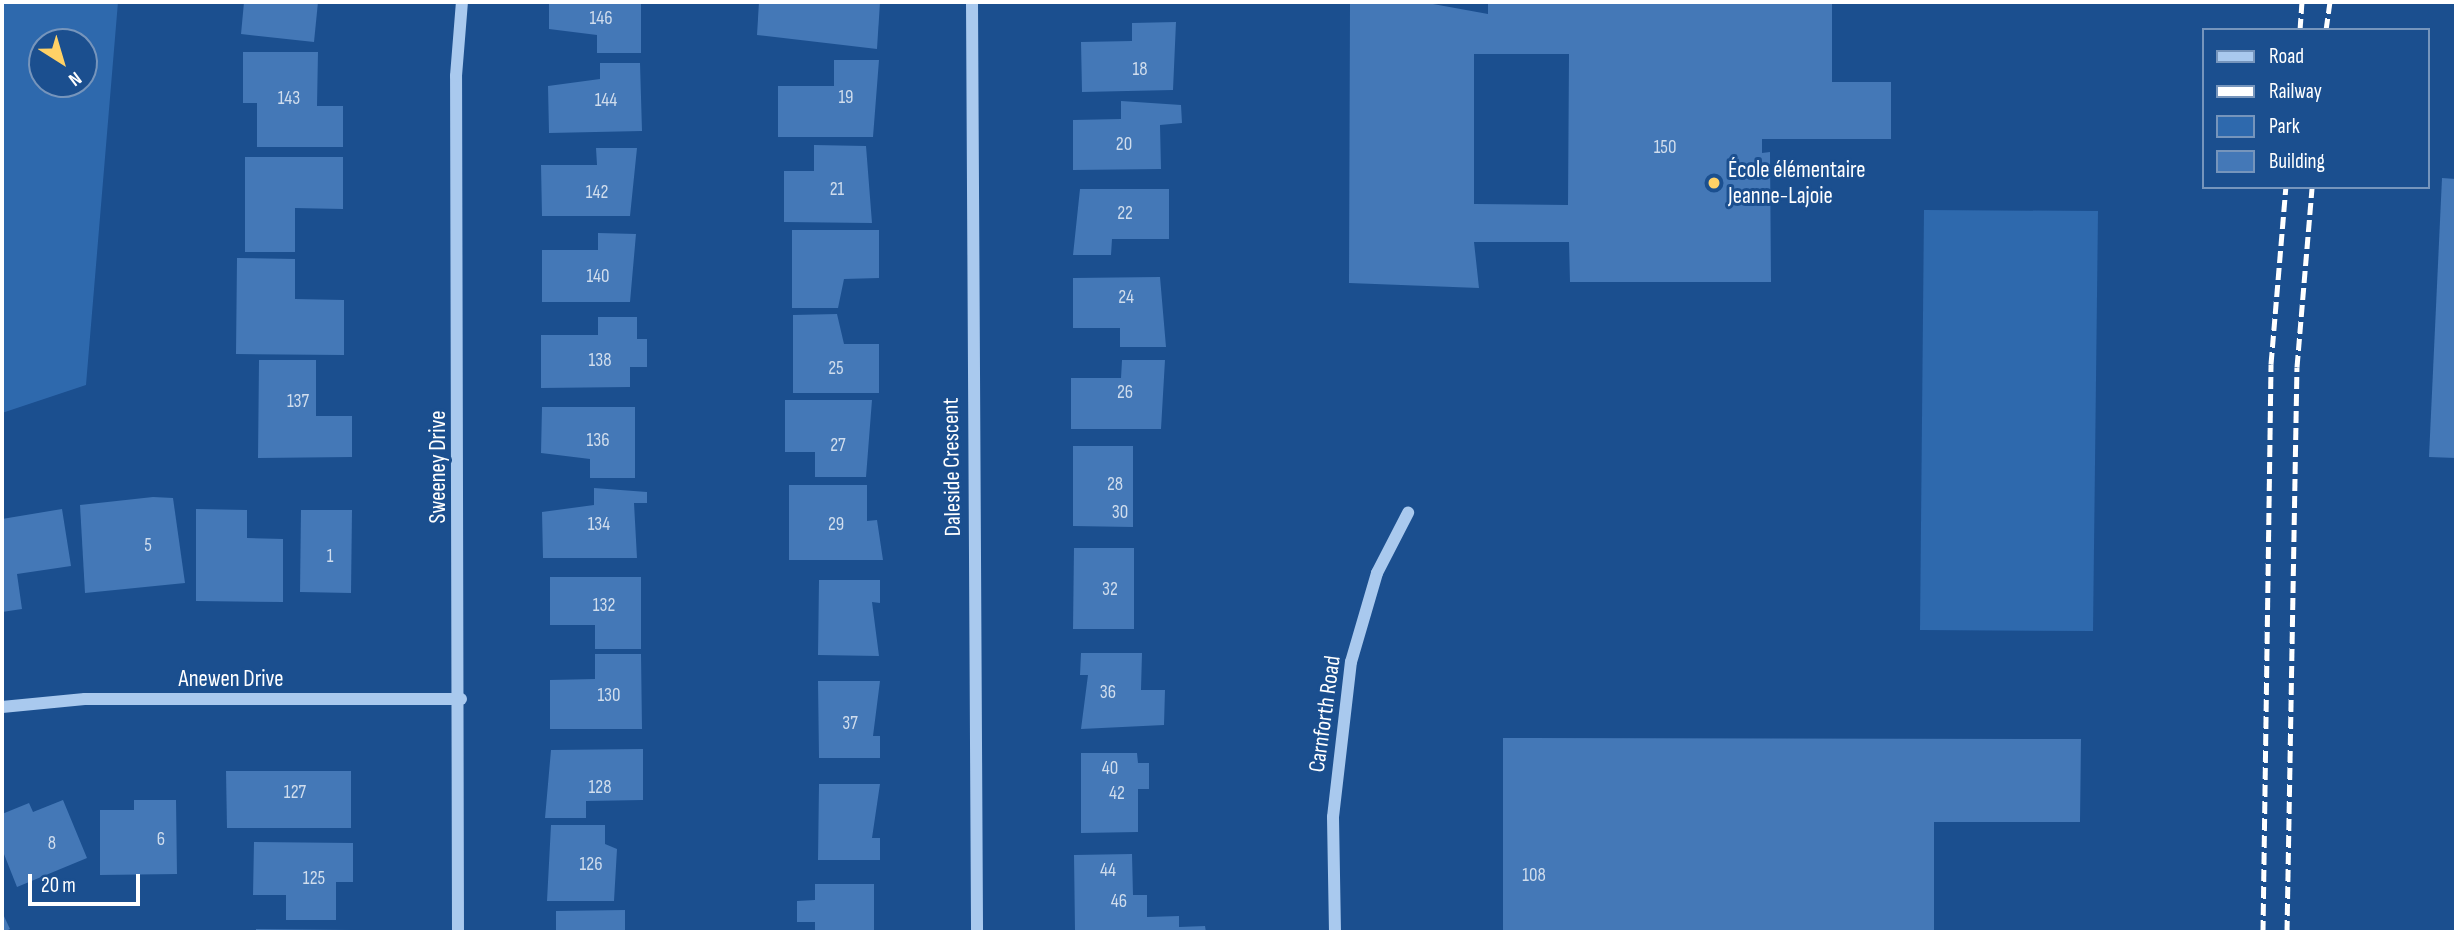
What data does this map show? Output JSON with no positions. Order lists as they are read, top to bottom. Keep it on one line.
{"streets":{"street":["Sweeney Drive","Daleside Crescent","Anewen Drive","Carnforth Road"]},"crossings":[["Sweeney Drive","Anewen Drive"]],"places":["École élémentaire Jeanne-Lajoie"],"house_numbers":["146","18","19","143","144","20","150","21","142","22","140","24","138","25","26","137","136","27","28","30","134","29","5","1","32","132","36","130","37","40","128","127","42","6","8","126","44","108","125","46"],"legend":["Road","Railway","Park","Building"],"scale_bar":"20 m","north":"bottom right"}
